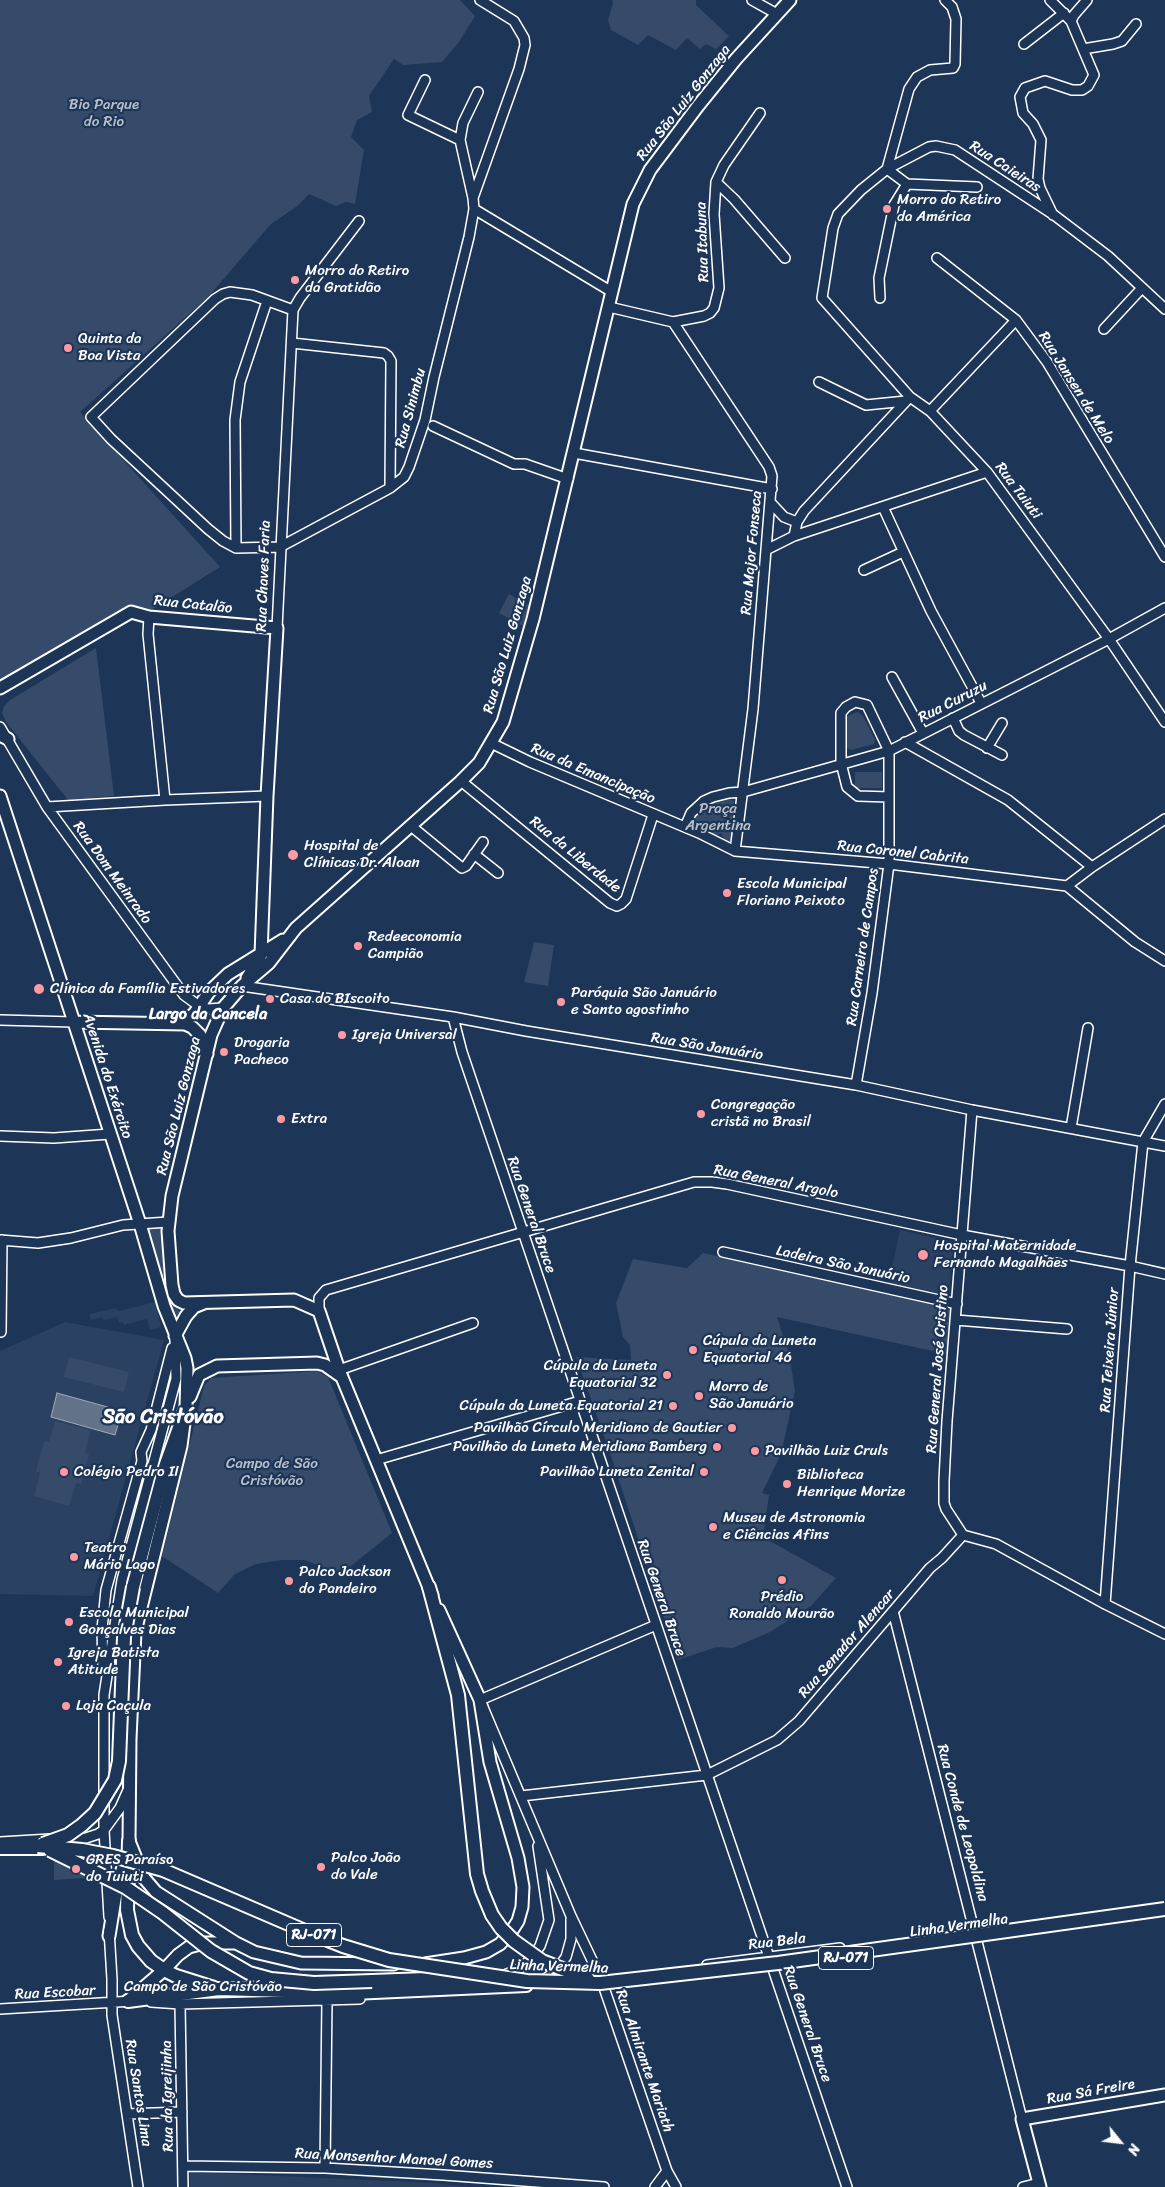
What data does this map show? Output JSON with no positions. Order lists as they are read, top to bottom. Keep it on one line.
{"streets":{"highway":["Linha Vermelha","RJ-071"],"main road":["Rua São Luiz Gonzaga","Rua Chaves Faria","Rua Catalão","Avenida do Exército","Rua Conde de Leopoldina","Campo de São Cristóvão","Rua Sá Freire"],"street":["Rua Caieiras","Rua Itabuna","Rua Jansen de Melo","Rua Sinimbu","Rua Tuiuti","Rua Major Fonseca","Rua Curuzu","Rua da Emancipação","Rua Coronel Cabrita","Rua da Liberdade","Rua Dom Meinrado","Rua Carneiro de Campos","Rua São Januário","Rua General Argolo","Rua General Bruce","Ladeira São Januário","Rua Teixeira Júnior","Rua General José Cristino","Rua Senador Alencar","Rua Bela","Rua Escobar","Rua Almirante Mariath","Rua Santos Lima","Rua da Igreijinha","Rua Monsenhor Manoel Gomes"]},"crossings":[["Rua São Luiz Gonzaga","Rua da Emancipação"],["Rua São Luiz Gonzaga","Rua da Liberdade"],["Rua São Luiz Gonzaga","Rua São Januário"],["Rua Caieiras","Rua Tuiuti"],["Rua Itabuna","Rua Major Fonseca"],["Rua Sinimbu","Rua Chaves Faria"],["Rua Tuiuti","Rua Curuzu"],["Rua Major Fonseca","Rua Curuzu"],["Rua Major Fonseca","Rua Coronel Cabrita"],["Rua Chaves Faria","Rua Catalão"],["Rua Curuzu","Rua Carneiro de Campos"],["Rua da Emancipação","Rua da Liberdade"],["Rua Coronel Cabrita","Rua Carneiro de Campos"],["Rua Carneiro de Campos","Rua São Januário"],["Rua São Januário","Rua General Bruce"],["Rua São Januário","Rua Teixeira Júnior"],["Rua São Januário","Rua General José Cristino"],["Avenida do Exército","Campo de São Cristóvão"],["Rua General Argolo","Rua General Bruce"],["Rua General Argolo","Rua Teixeira Júnior"],["Rua General Argolo","Rua General José Cristino"],["Rua General Argolo","Campo de São Cristóvão"],["Rua General Bruce","Rua Senador Alencar"],["Rua General Bruce","Rua Bela"],["Ladeira São Januário","Rua General José Cristino"],["Rua General José Cristino","Rua Senador Alencar"],["Rua Senador Alencar","Rua Conde de Leopoldina"],["Rua Senador Alencar","Campo de São Cristóvão"],["Rua Conde de Leopoldina","Rua Bela"],["Rua Conde de Leopoldina","Rua Sá Freire"],["Linha Vermelha","Rua Bela"],["Linha Vermelha","Rua Almirante Mariath"],["Rua Bela","Rua Almirante Mariath"],["Campo de São Cristóvão","Rua Escobar"],["Campo de São Cristóvão","Rua Almirante Mariath"],["Campo de São Cristóvão","Rua Santos Lima"],["Campo de São Cristóvão","Rua da Igreijinha"],["Rua Escobar","Rua Santos Lima"],["Rua da Igreijinha","Rua Monsenhor Manoel Gomes"]],"districts":["Largo da Cancela","São Cristóvão"],"parks":["Bio Parque do Rio","Praça Argentina","Campo de São Cristóvão"],"places":["Morro do Retiro da América","Morro do Retiro da Gratidão","Quinta da Boa Vista","Hospital de Clínicas Dr. Aloan","Escola Municipal Floriano Peixoto","Redeeconomia Campião","Clínica da Família Estivadores","Casa do BIscoito","Paróquia São Januário e Santo agostinho","Igreja Universal","Drogaria Pacheco","Congregação cristã no Brasil","Extra","Hospital Maternidade Fernando Magalhães","Cúpula da Luneta Equatorial 46","Cúpula da Luneta Equatorial 32","Morro de São Januário","Cúpula da Luneta Equatorial 21","Pavilhão Círculo Meridiano de Gautier","Pavilhão da Luneta Meridiana Bamberg","Pavilhão Luiz Cruls","Colégio Pedro II","Pavilhão Luneta Zenital","Biblioteca Henrique Morize","Museu de Astronomia e Ciências Afins","Teatro Mário Lago","Prédio Ronaldo Mourão","Palco Jackson do Pandeiro","Escola Municipal Gonçalves Dias","Igreja Batista Atitude","Loja Caçula","Palco João do Vale","GRES Paraíso do Tuiuti"],"north":"bottom right"}
